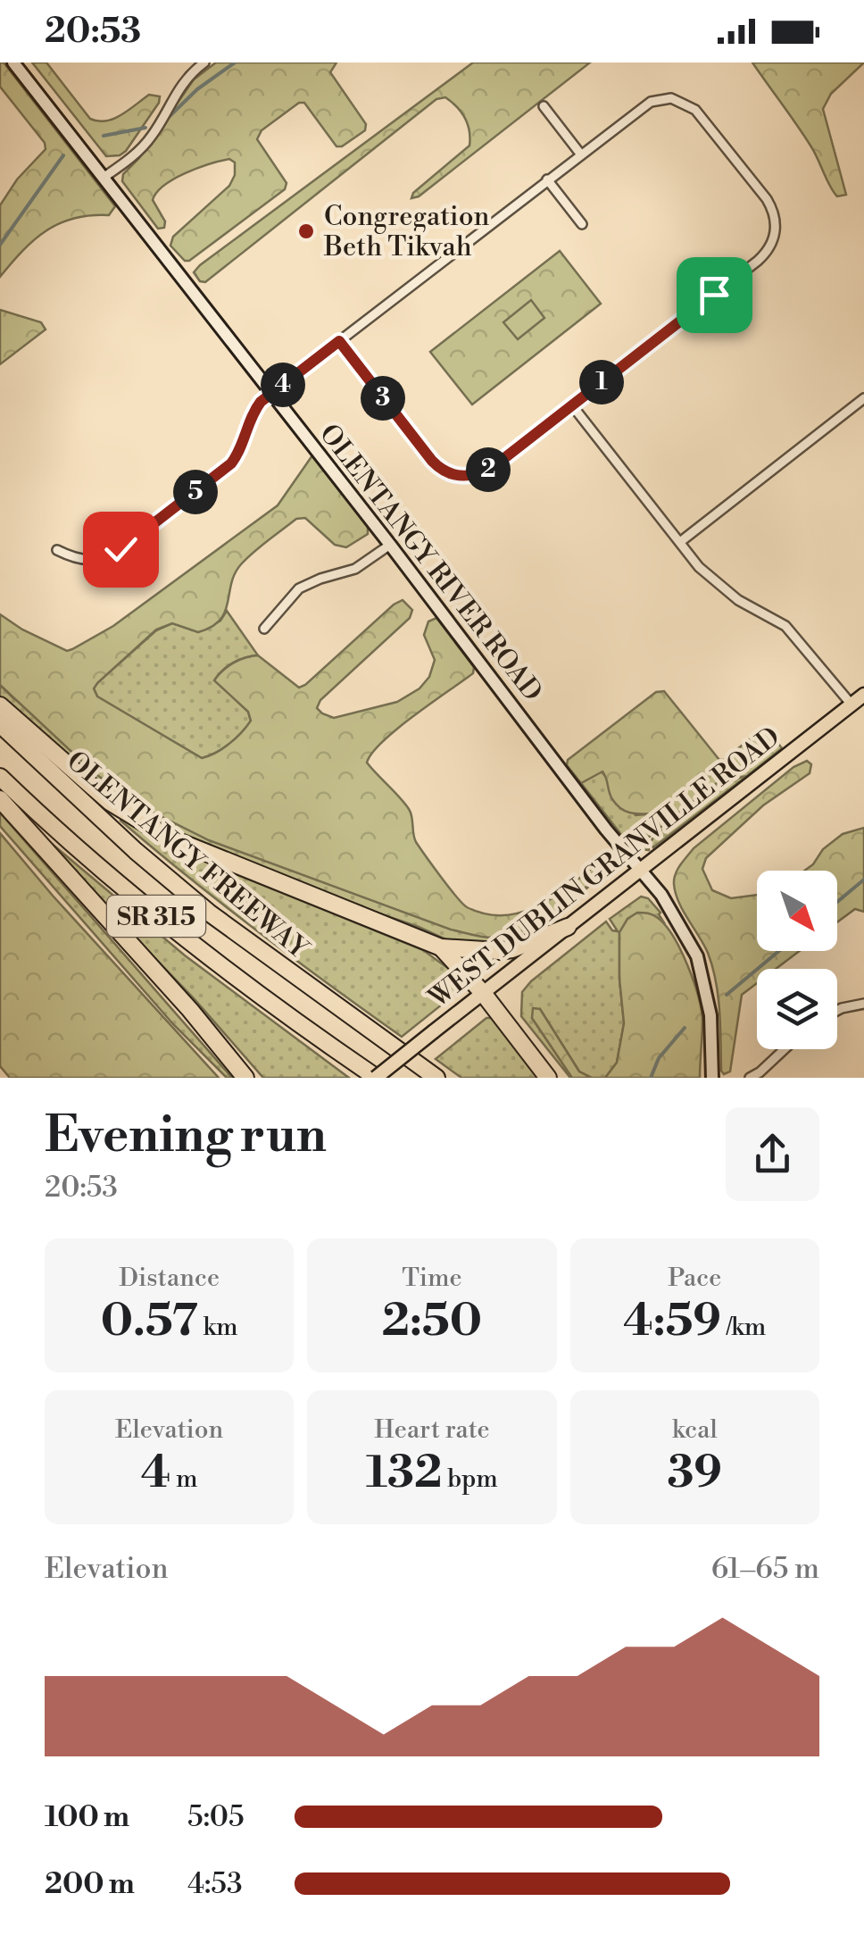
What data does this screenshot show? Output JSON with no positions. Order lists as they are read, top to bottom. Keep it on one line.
{"streets":{"highway":["OLENTANGY FREEWAY","SR 315"],"main road":["OLENTANGY RIVER ROAD","WEST DUBLIN GRANVILLE ROAD"]},"crossings":[["OLENTANGY RIVER ROAD","WEST DUBLIN GRANVILLE ROAD"],["WEST DUBLIN GRANVILLE ROAD","SR 315"]],"places":["Congregation Beth Tikvah"],"north":"bottom right","page":{"status":"20:53","pins":["1","4","3","2","5"],"heading":["Evening run","20:53"],"stats":[["Distance","0.57 km"],["Time","2:50"],["Pace","4:59 /km"],["Elevation","4 m"],["Heart rate","132 bpm"],["kcal","39"]],"chart":["Elevation","61–65 m"],"list":[{"name":"100 m","note":"5:05"},{"name":"200 m","note":"4:53"}]}}
